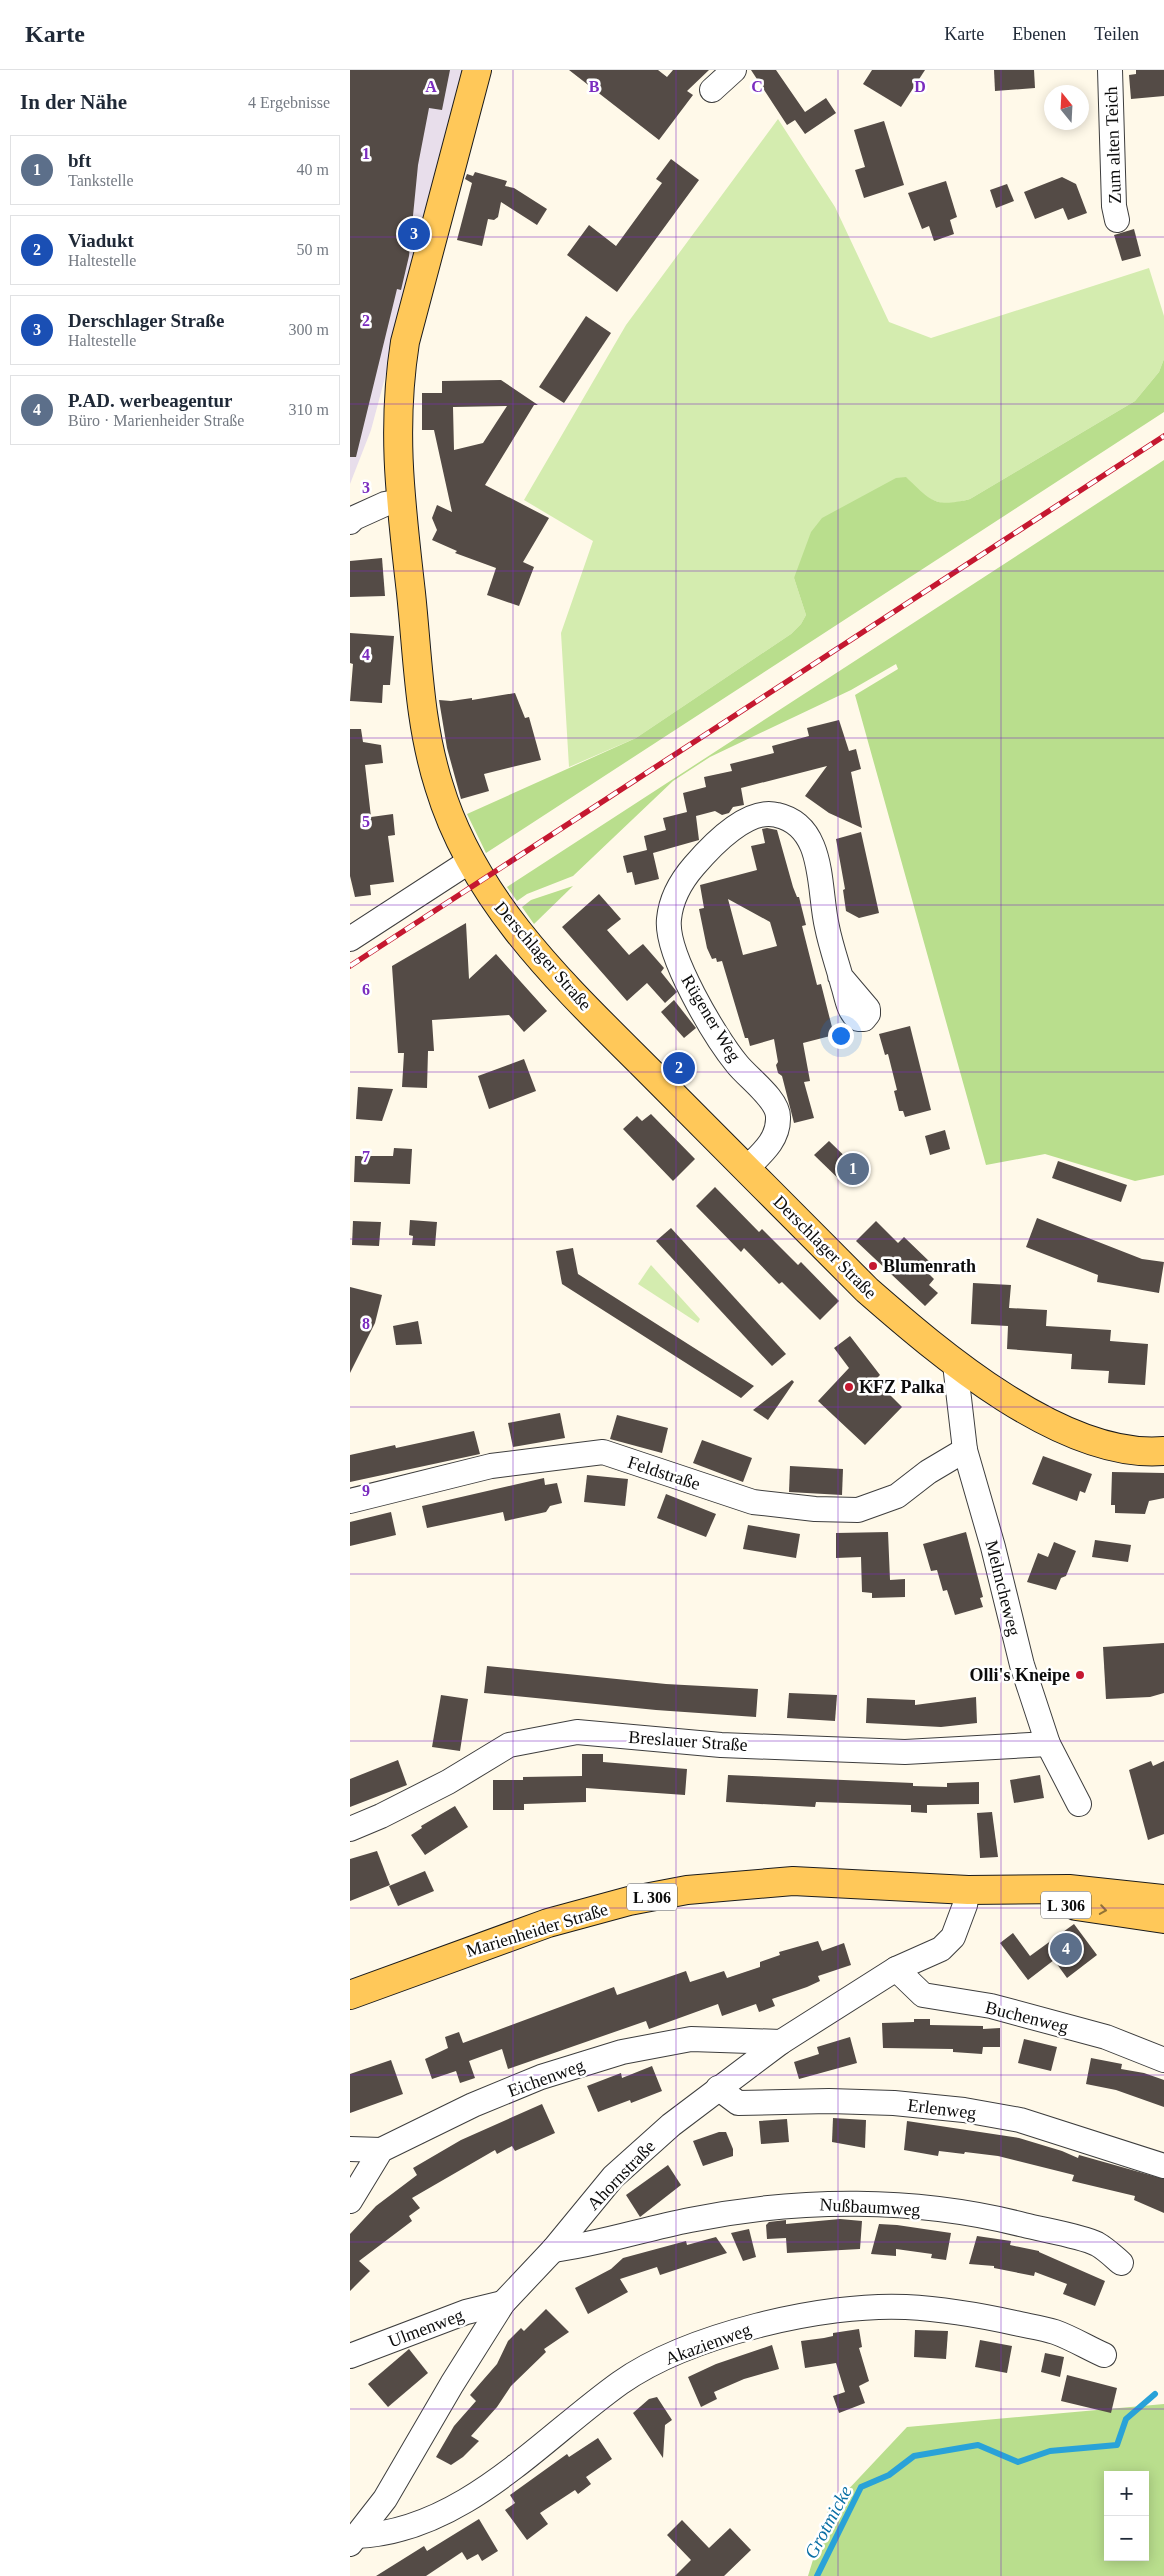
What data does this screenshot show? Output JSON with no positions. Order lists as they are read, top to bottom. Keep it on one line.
{"streets":{"main road":["Derschlager Straße","L 306","Marienheider Straße"],"street":["Zum alten Teich","Rügener Weg","Feldstraße","Melmcheweg","Breslauer Straße","Buchenweg","Eichenweg","Erlenweg","Ahornstraße","Nußbaumweg","Ulmenweg","Akazienweg"]},"crossings":[["Derschlager Straße","Rügener Weg"],["Derschlager Straße","Melmcheweg"],["Feldstraße","Melmcheweg"],["Melmcheweg","Breslauer Straße"],["Marienheider Straße","Ahornstraße"],["Buchenweg","Ahornstraße"],["Eichenweg","Ahornstraße"],["Erlenweg","Ahornstraße"],["Ahornstraße","Nußbaumweg"],["Ahornstraße","Ulmenweg"],["Ahornstraße","Akazienweg"]],"water":["Grotmicke"],"places":["Blumenrath","KFZ Palka","Olli's Kneipe"],"north":"top","page":{"header":"Karte","nav":["Karte","Ebenen","Teilen"],"heading":["In der Nähe","4 Ergebnisse"],"list":[{"mark":"1","name":"bft","note":"Tankstelle","value":"40 m"},{"mark":"2","name":"Viadukt","note":"Haltestelle","value":"50 m"},{"mark":"3","name":"Derschlager Straße","note":"Haltestelle","value":"300 m"},{"mark":"4","name":"P.AD. werbeagentur","note":"Büro · Marienheider Straße","value":"310 m"}],"pins":["3","2","1","4"],"map_buttons":["+","−"]},"grid":{"columns":["A","B","C","D"],"rows":["1","2","3","4","5","6","7","8","9"]}}
